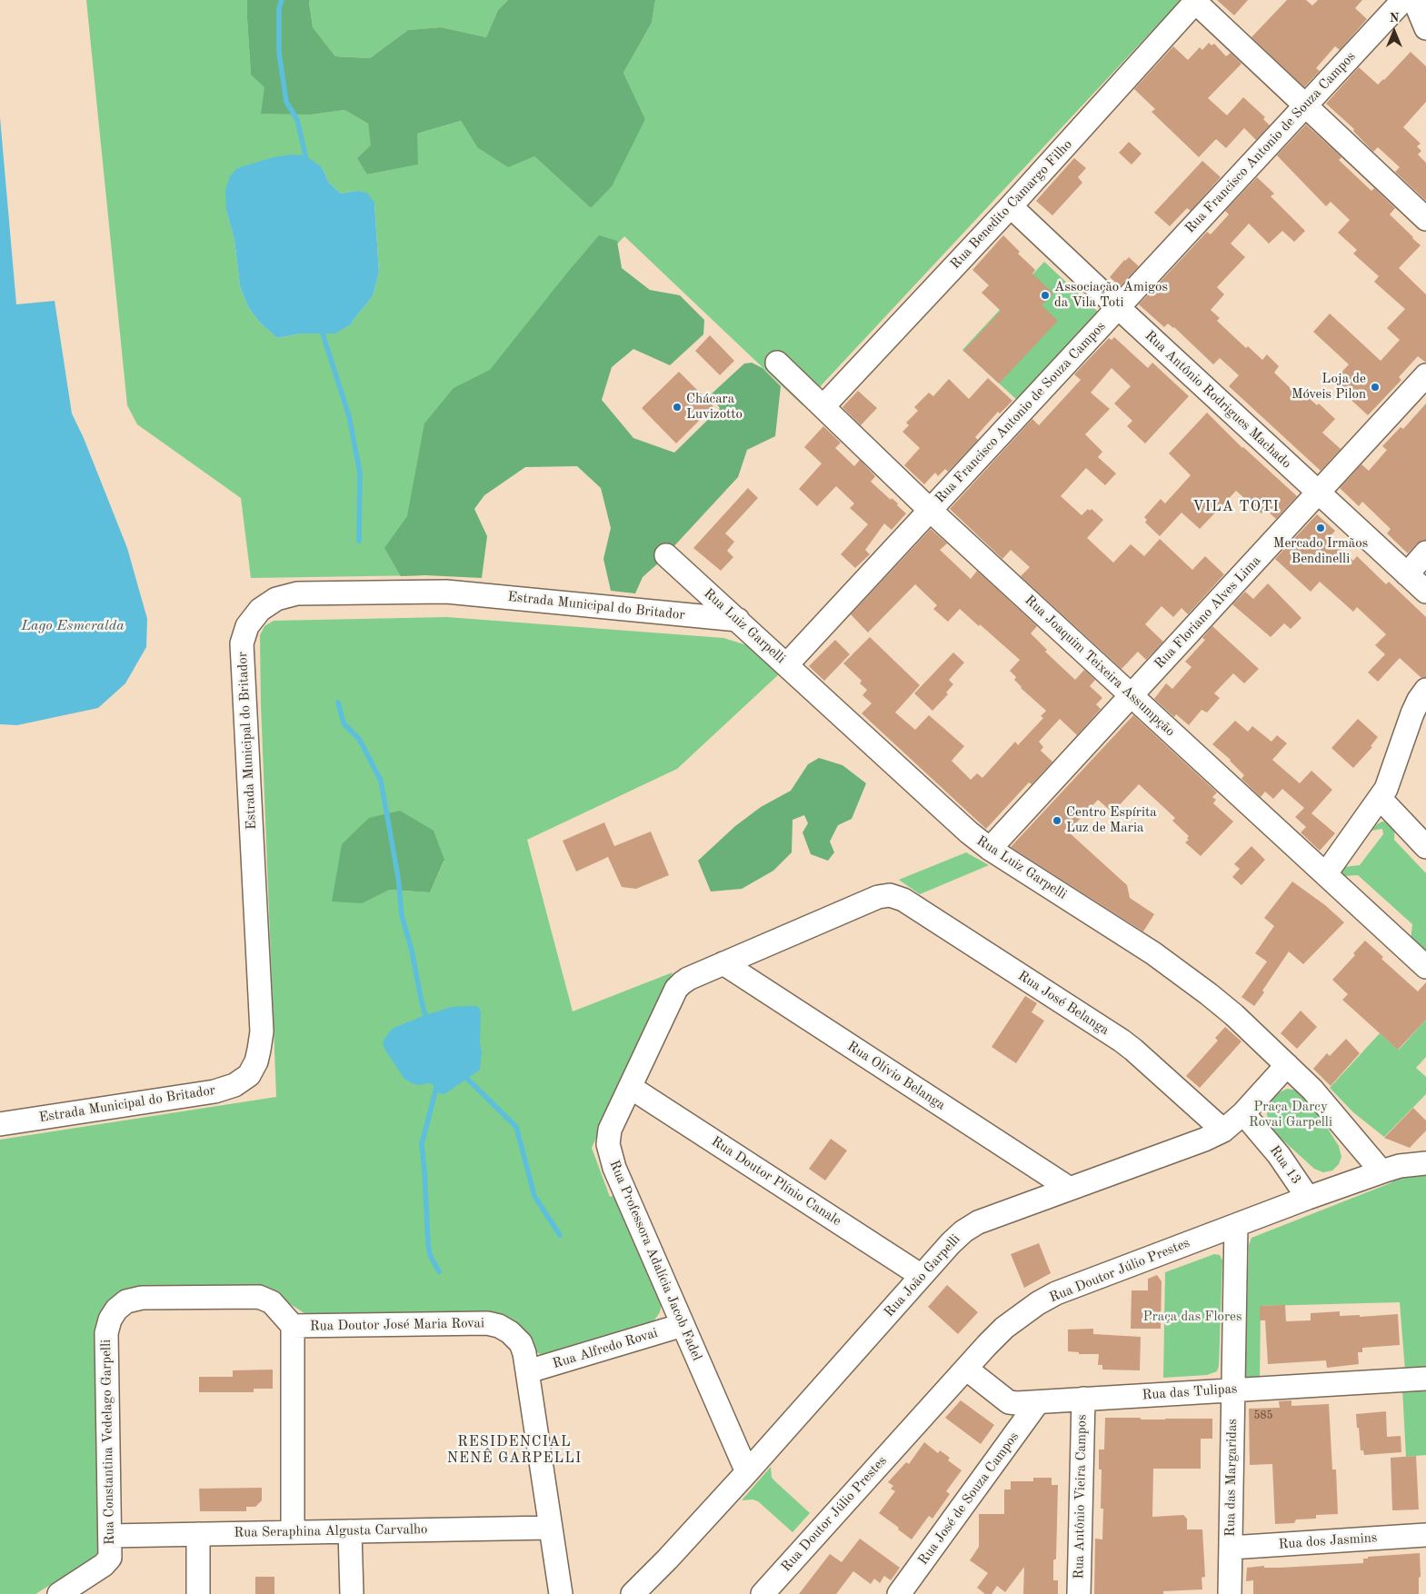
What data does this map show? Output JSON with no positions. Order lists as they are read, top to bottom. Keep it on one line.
{"streets":{"street":["Rua Francisco Antonio de Souza Campos","Rua Benedito Camargo Filho","Rua Antônio Rodrigues Machado","Estrada Municipal do Britador","Rua Floriano Alves Lima","Rua Luiz Garpelli","Rua Joaquim Teixeira Assumpção","Rua José Belanga","Rua Olívio Belanga","Rua 13","Rua Doutor Plínio Canale","Rua Professora Adalícia Jacob Fadel","Rua Doutor Júlio Prestes","Rua João Garpelli","Rua Doutor José Maria Rovai","Rua Alfredo Rovai","Rua das Tulipas","Rua Constantina Vedelago Garpelli","Rua das Margaridas","Rua Antônio Vieira Campos","Rua José de Souza Campos","Rua Seraphina Algusta Carvalho","Rua dos Jasmins"]},"crossings":[["Rua Francisco Antonio de Souza Campos","Rua Antônio Rodrigues Machado"],["Rua Francisco Antonio de Souza Campos","Rua Luiz Garpelli"],["Rua Francisco Antonio de Souza Campos","Rua Joaquim Teixeira Assumpção"],["Rua Benedito Camargo Filho","Rua Antônio Rodrigues Machado"],["Rua Benedito Camargo Filho","Rua Joaquim Teixeira Assumpção"],["Rua Antônio Rodrigues Machado","Rua Floriano Alves Lima"],["Estrada Municipal do Britador","Rua Luiz Garpelli"],["Rua Floriano Alves Lima","Rua Luiz Garpelli"],["Rua Floriano Alves Lima","Rua Joaquim Teixeira Assumpção"],["Rua Luiz Garpelli","Rua Doutor Júlio Prestes"],["Rua Luiz Garpelli","Rua João Garpelli"],["Rua José Belanga","Rua Professora Adalícia Jacob Fadel"],["Rua José Belanga","Rua João Garpelli"],["Rua Olívio Belanga","Rua Professora Adalícia Jacob Fadel"],["Rua Olívio Belanga","Rua João Garpelli"],["Rua 13","Rua Doutor Júlio Prestes"],["Rua 13","Rua João Garpelli"],["Rua Doutor Plínio Canale","Rua Professora Adalícia Jacob Fadel"],["Rua Doutor Plínio Canale","Rua João Garpelli"],["Rua Professora Adalícia Jacob Fadel","Rua João Garpelli"],["Rua Professora Adalícia Jacob Fadel","Rua Alfredo Rovai"],["Rua Doutor Júlio Prestes","Rua das Margaridas"],["Rua Doutor José Maria Rovai","Rua Alfredo Rovai"],["Rua Doutor José Maria Rovai","Rua Constantina Vedelago Garpelli"],["Rua Doutor José Maria Rovai","Rua Seraphina Algusta Carvalho"],["Rua das Tulipas","Rua das Margaridas"],["Rua das Tulipas","Rua Antônio Vieira Campos"],["Rua das Tulipas","Rua José de Souza Campos"],["Rua Constantina Vedelago Garpelli","Rua Seraphina Algusta Carvalho"],["Rua das Margaridas","Rua dos Jasmins"]],"districts":["VILA TOTI","RESIDENCIAL NENÊ GARPELLI"],"water":["Lago Esmeralda"],"parks":["Praça Darcy Rovai Garpelli","Praça das Flores"],"places":["Associação Amigos da Vila Toti","Loja de Móveis Pilon","Chácara Luvizotto","Mercado Irmãos Bendinelli","Centro Espírita Luz de Maria"],"house_numbers":["585"],"north":"top"}
